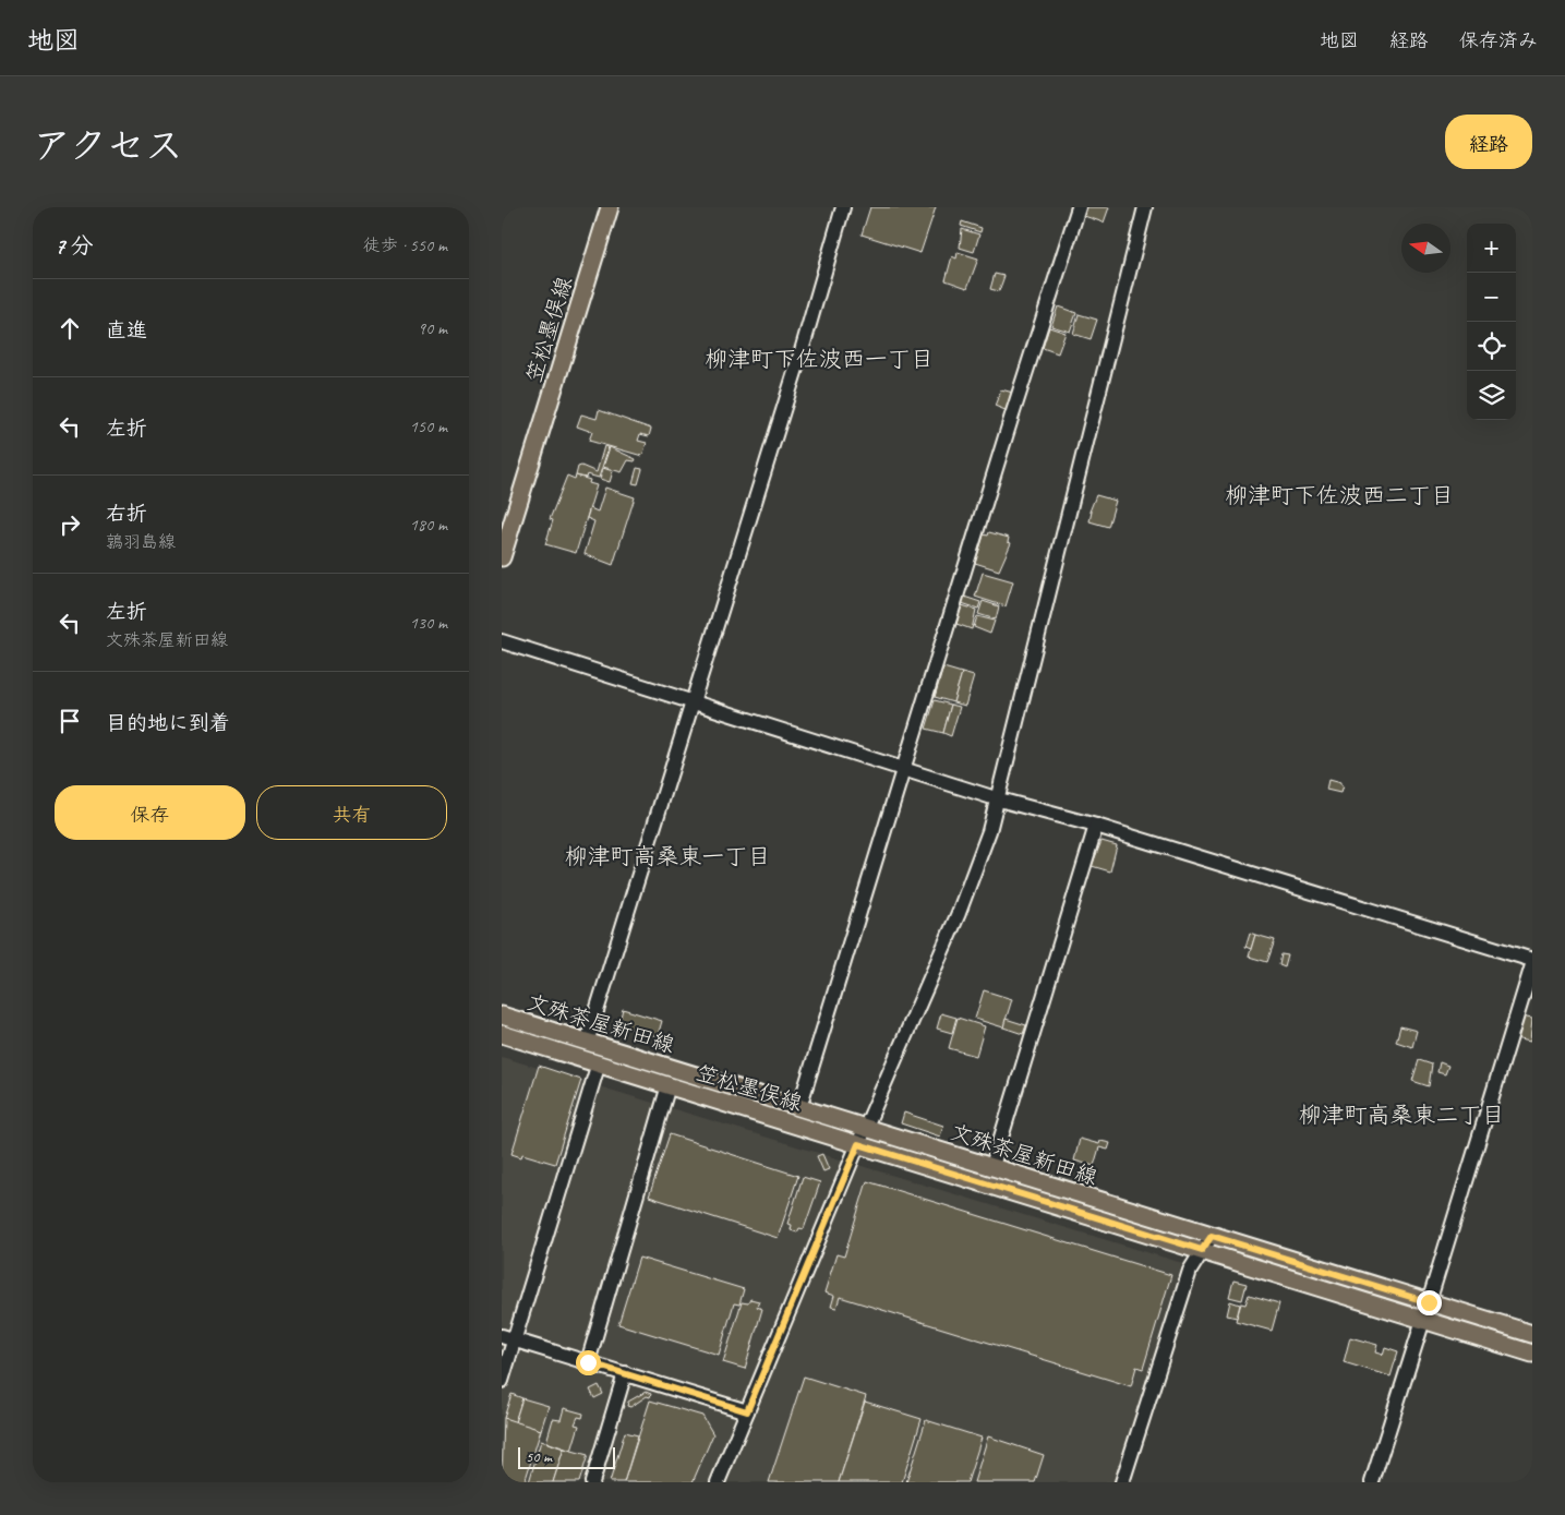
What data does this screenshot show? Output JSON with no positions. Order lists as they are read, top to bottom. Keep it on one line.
{"streets":{"main road":["笠松墨俣線","文殊茶屋新田線"]},"districts":["柳津町下佐波西一丁目","柳津町下佐波西二丁目","柳津町高桑東一丁目","柳津町高桑東二丁目"],"scale_bar":"50 m","north":"left","page":{"header":"地図","nav":["地図","経路","保存済み"],"title":"アクセス","buttons":["経路",["保存","共有"]],"heading":["7 分","徒歩 · 550 m"],"map_buttons":["+","−"],"list":[["直進","90 m"],["左折","150 m"],["右折","鶉羽島線","180 m"],["左折","文殊茶屋新田線","130 m"],"目的地に到着"],"scale":"50 m"}}
